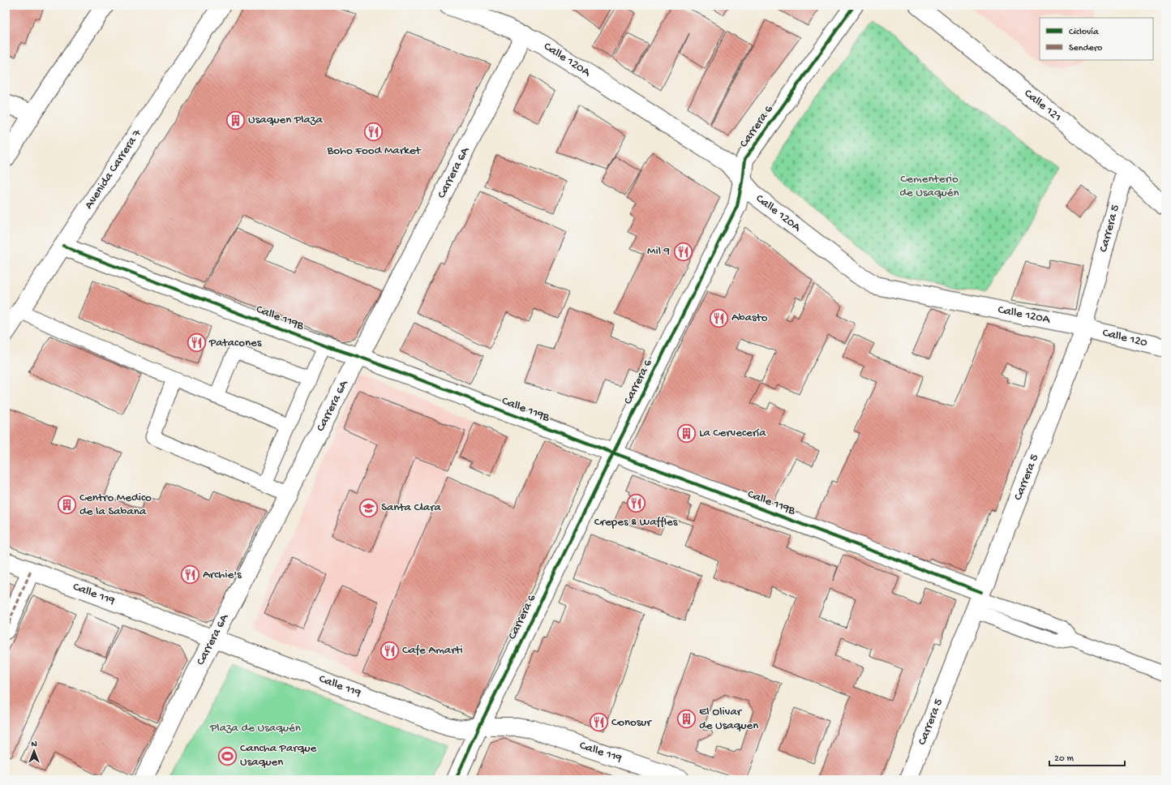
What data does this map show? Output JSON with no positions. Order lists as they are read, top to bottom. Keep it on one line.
{"streets":{"street":["Calle 120A","Calle 121","Carrera 6","Avenida Carrera 7","Carrera 6A","Carrera 5","Calle 119B","Calle 120","Calle 119"]},"crossings":[["Calle 120A","Carrera 6"],["Calle 120A","Carrera 6A"],["Calle 120A","Carrera 5"],["Calle 120A","Calle 120"],["Calle 121","Carrera 5"],["Carrera 6","Calle 119B"],["Carrera 6","Calle 119"],["Avenida Carrera 7","Calle 119B"],["Carrera 6A","Calle 119B"],["Carrera 6A","Calle 119"],["Carrera 5","Calle 119B"],["Carrera 5","Calle 120"]],"parks":["Cementerio de Usaquén","Plaza de Usaquén"],"places":{"building":["Usaquen Plaza","La Cervecería","Centro Medico de la Sabana","El Olivar de Usaquen"],"restaurant":["Boho Food Market","Mil 9","Abasto","Patacones","Crepes & Waffles","Archie's","Cafe Amarti","Conosur"],"school or university":["Santa Clara"],"sports":["Cancha Parque Usaquen"]},"legend":["Ciclovía","Sendero"],"scale_bar":"20 m","north":"top"}
